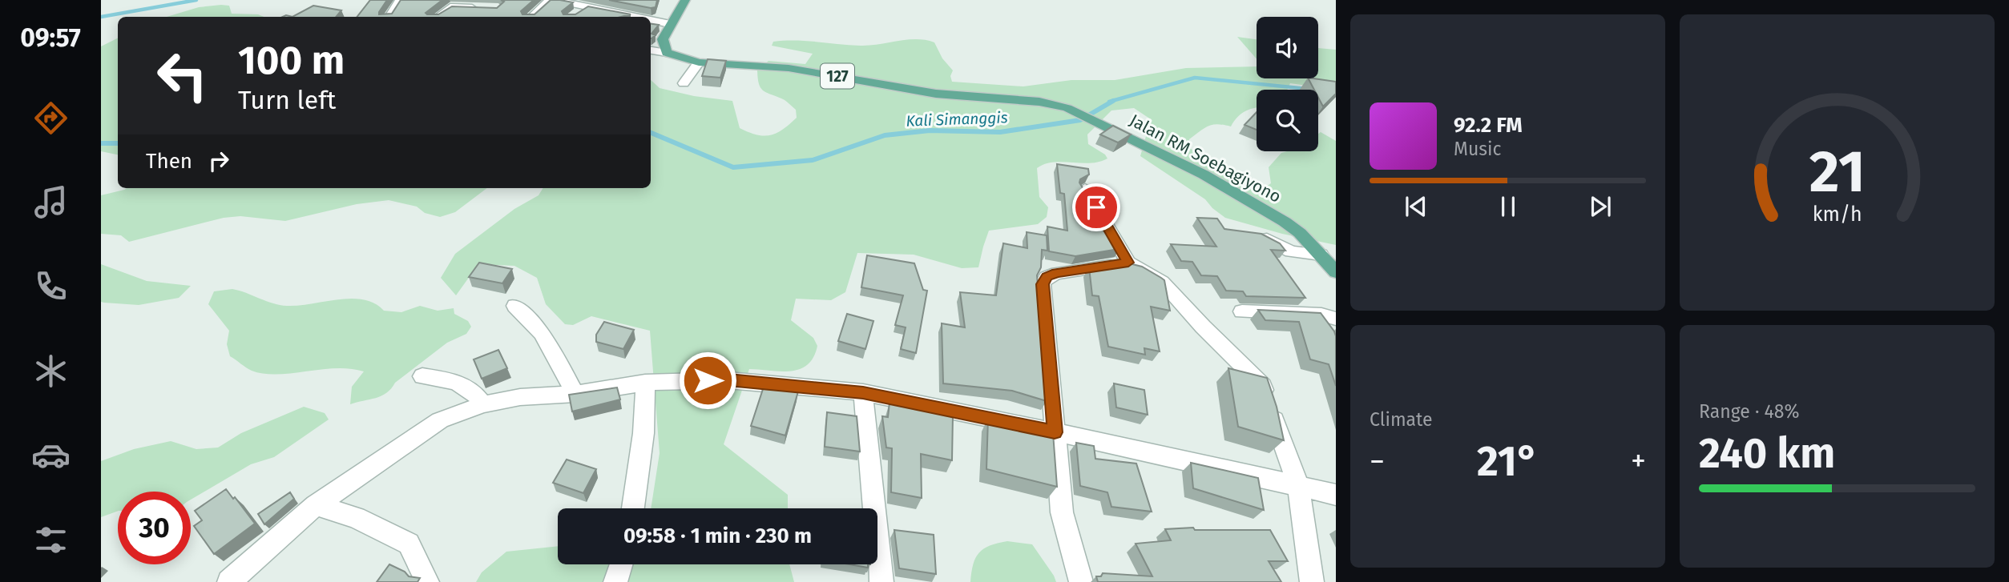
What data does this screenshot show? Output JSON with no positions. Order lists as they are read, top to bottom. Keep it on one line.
{"streets":{"main road":["127","Jalan RM Soebagiyono"]},"crossings":[["127","Jalan RM Soebagiyono"]],"water":["Kali Simanggis"],"page":{"tabs":"09:57","turn":["100 m","Turn left"],"song":["92.2 FM","Music"],"then":"Then","tile":["Climate",["Range · 48%","240 km"]],"heat":["−","21°","+"],"limit":"30","trip":"09:58 · 1 min · 230 m","gauge":["21","km/h"]}}
